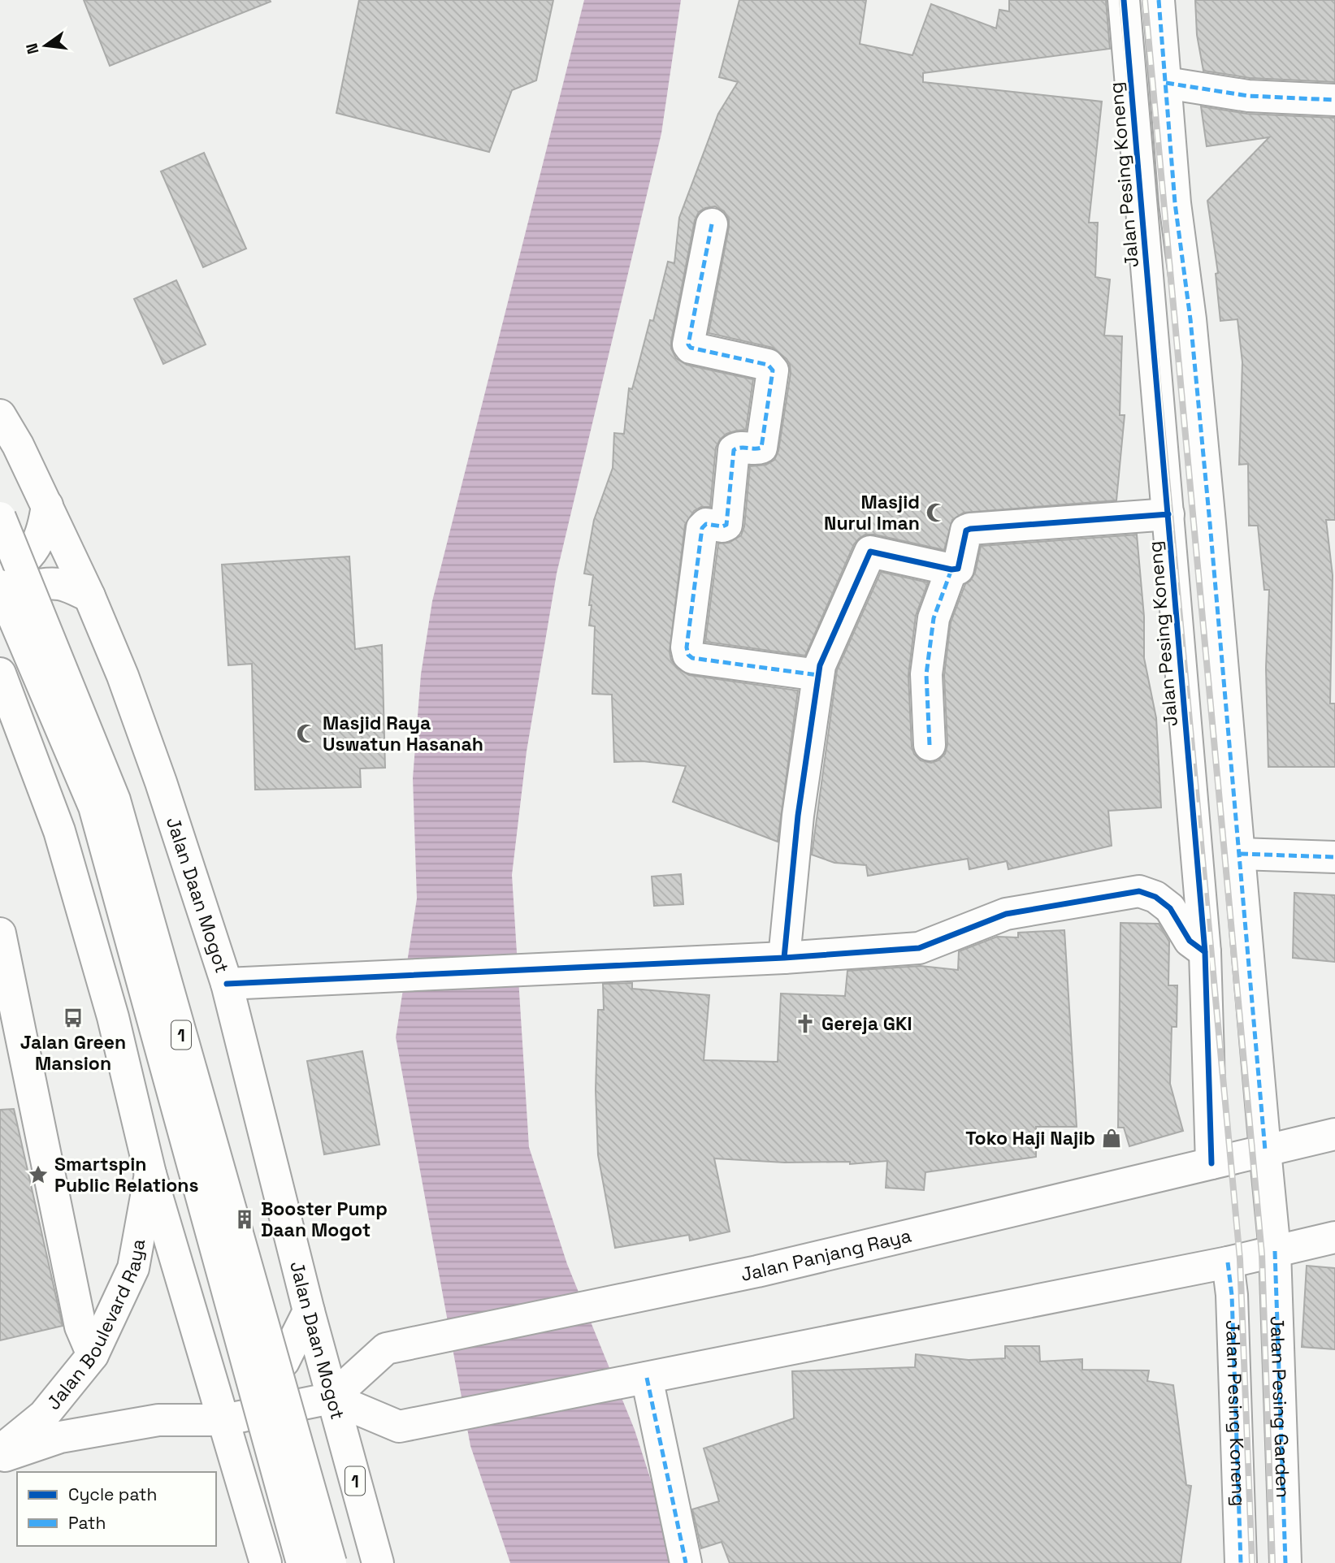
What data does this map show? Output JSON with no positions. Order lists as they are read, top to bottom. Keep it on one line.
{"streets":{"main road":["Jalan Pesing Koneng","Jalan Daan Mogot","1","Jalan Panjang Raya","Jalan Boulevard Raya","Jalan Pesing Garden"]},"crossings":[["Jalan Pesing Koneng","Jalan Panjang Raya"],["Jalan Daan Mogot","Jalan Panjang Raya"],["Jalan Panjang Raya","Jalan Pesing Garden"]],"places":{"mosque":["Masjid Nurul Iman","Masjid Raya Uswatun Hasanah"],"bus stop":["Jalan Green Mansion"],"church":["Gereja GKI"],"shop":["Toko Haji Najib"],"place":["Smartspin Public Relations"],"building":["Booster Pump Daan Mogot"]},"legend":["Cycle path","Path"],"north":"left"}
